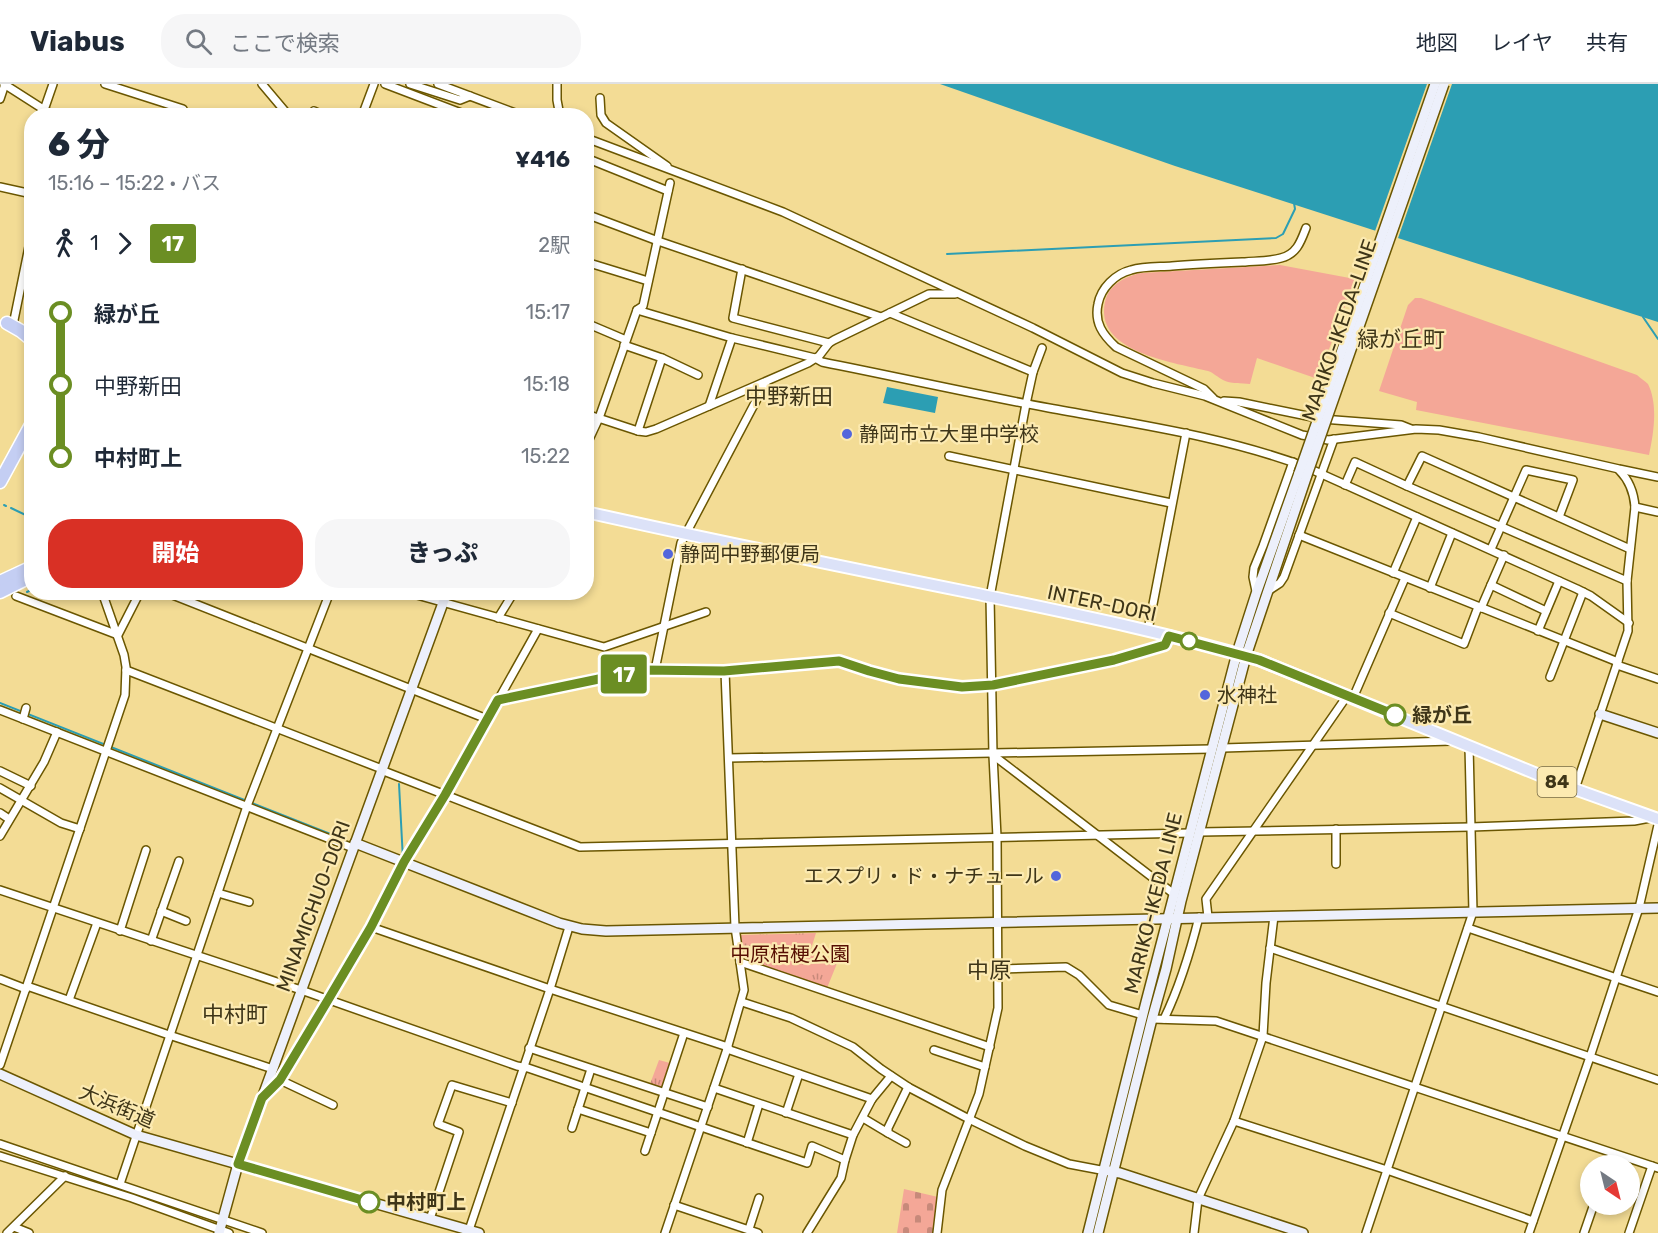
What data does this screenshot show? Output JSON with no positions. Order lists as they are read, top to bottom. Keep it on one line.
{"streets":{"main road":["INTER-DORI","84"],"street":["MARIKO-IKEDA-LINE","MARIKO-IKEDA LINE","MINAMICHUO-DORI","大浜街道"]},"crossings":[["MARIKO-IKEDA-LINE","MARIKO-IKEDA LINE"],["INTER-DORI","MARIKO-IKEDA LINE"],["MINAMICHUO-DORI","大浜街道"]],"districts":["緑が丘町","中野新田","中原","中村町"],"parks":["中原桔梗公園"],"places":["静岡市立大里中学校","静岡中野郵便局","水神社","緑が丘","エスプリ・ド・ナチュール","中村町上"],"lines":["bus line 17"],"north":"bottom right","page":{"header":"Viabus","search":"ここで検索","nav":["地図","レイヤ","共有"],"on_map":"17","heading":["6 分","15:16 – 15:22 · バス","¥416"],"legs":["1","17","2駅"],"list":[{"name":"緑が丘","value":"15:17"},{"name":"中野新田","value":"15:18"},{"name":"中村町上","value":"15:22"}],"buttons":["開始","きっぷ"]}}
